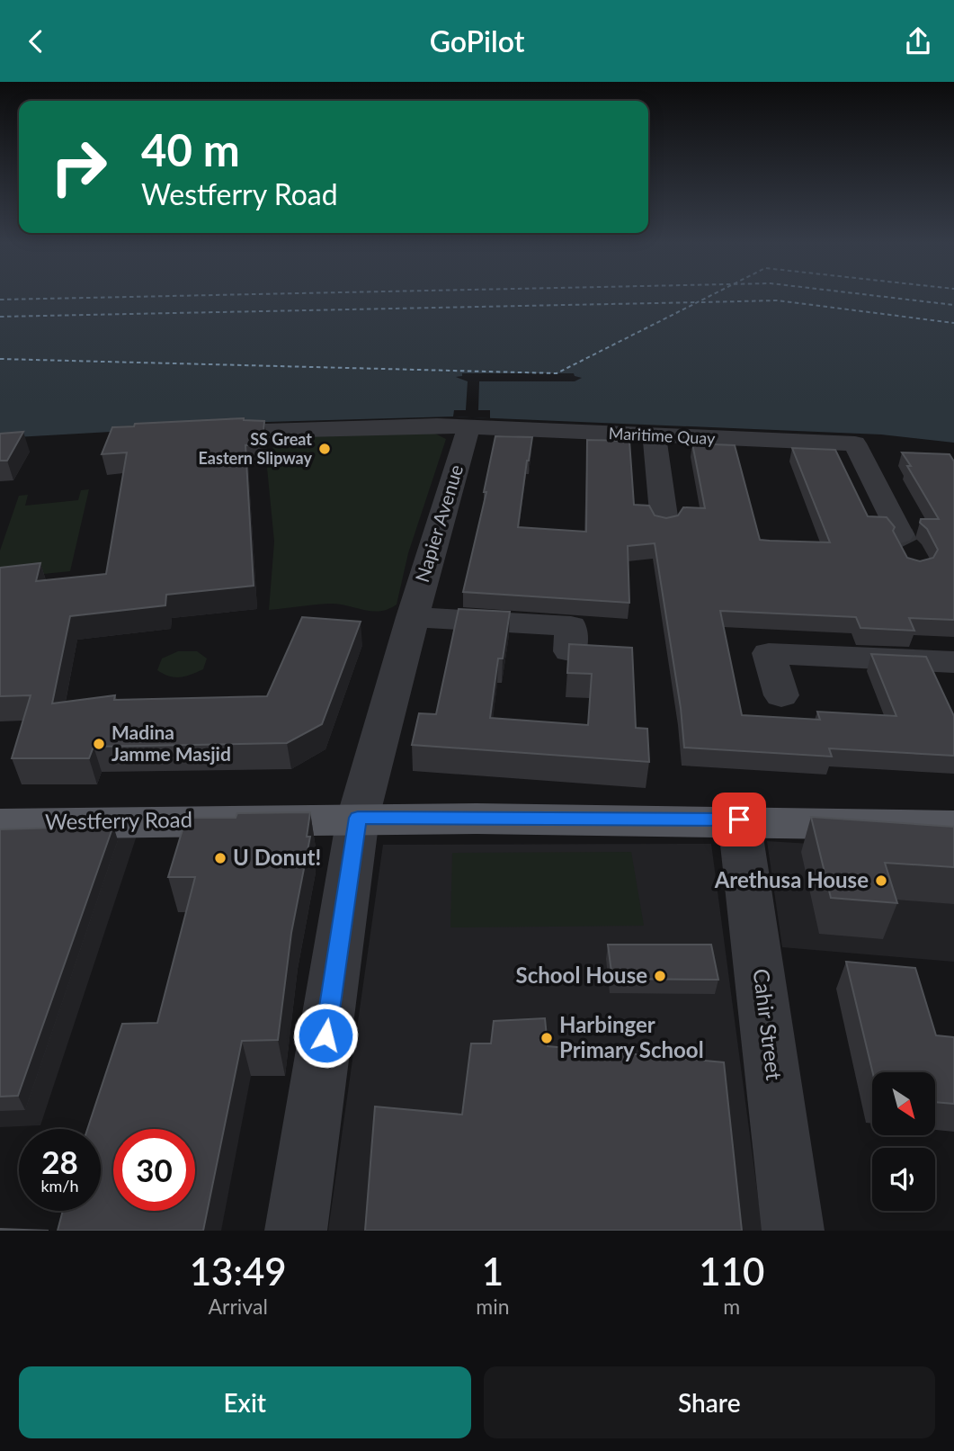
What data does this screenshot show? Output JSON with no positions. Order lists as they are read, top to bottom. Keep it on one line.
{"streets":{"main road":["Westferry Road"],"street":["Maritime Quay","Napier Avenue","Cahir Street"]},"crossings":[["Maritime Quay","Napier Avenue"],["Napier Avenue","Westferry Road"],["Westferry Road","Cahir Street"]],"places":["SS Great Eastern Slipway","Madina Jamme Masjid","U Donut!","Arethusa House","School House","Harbinger Primary School"],"north":"bottom right","page":{"header":"GoPilot","turn":["40 m","Westferry Road"],"speed":"28 km/h","limit":"30","eta":["13:49","Arrival","1","min","110","m"],"buttons":["Exit","Share"]}}
